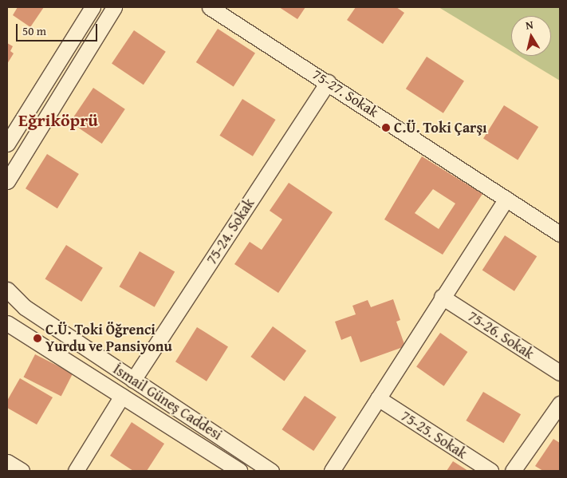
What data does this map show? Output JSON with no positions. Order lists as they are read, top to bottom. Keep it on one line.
{"streets":{"street":["75-27. Sokak","75-24. Sokak","75-26. Sokak","İsmail Güneş Caddesi","75-25. Sokak"]},"crossings":[["75-27. Sokak","75-24. Sokak"],["75-24. Sokak","İsmail Güneş Caddesi"]],"districts":["Eğriköprü"],"places":["C.Ü. Toki Çarşı","C.Ü. Toki Öğrenci Yurdu ve Pansiyonu"],"scale_bar":"50 m","north":"top"}
